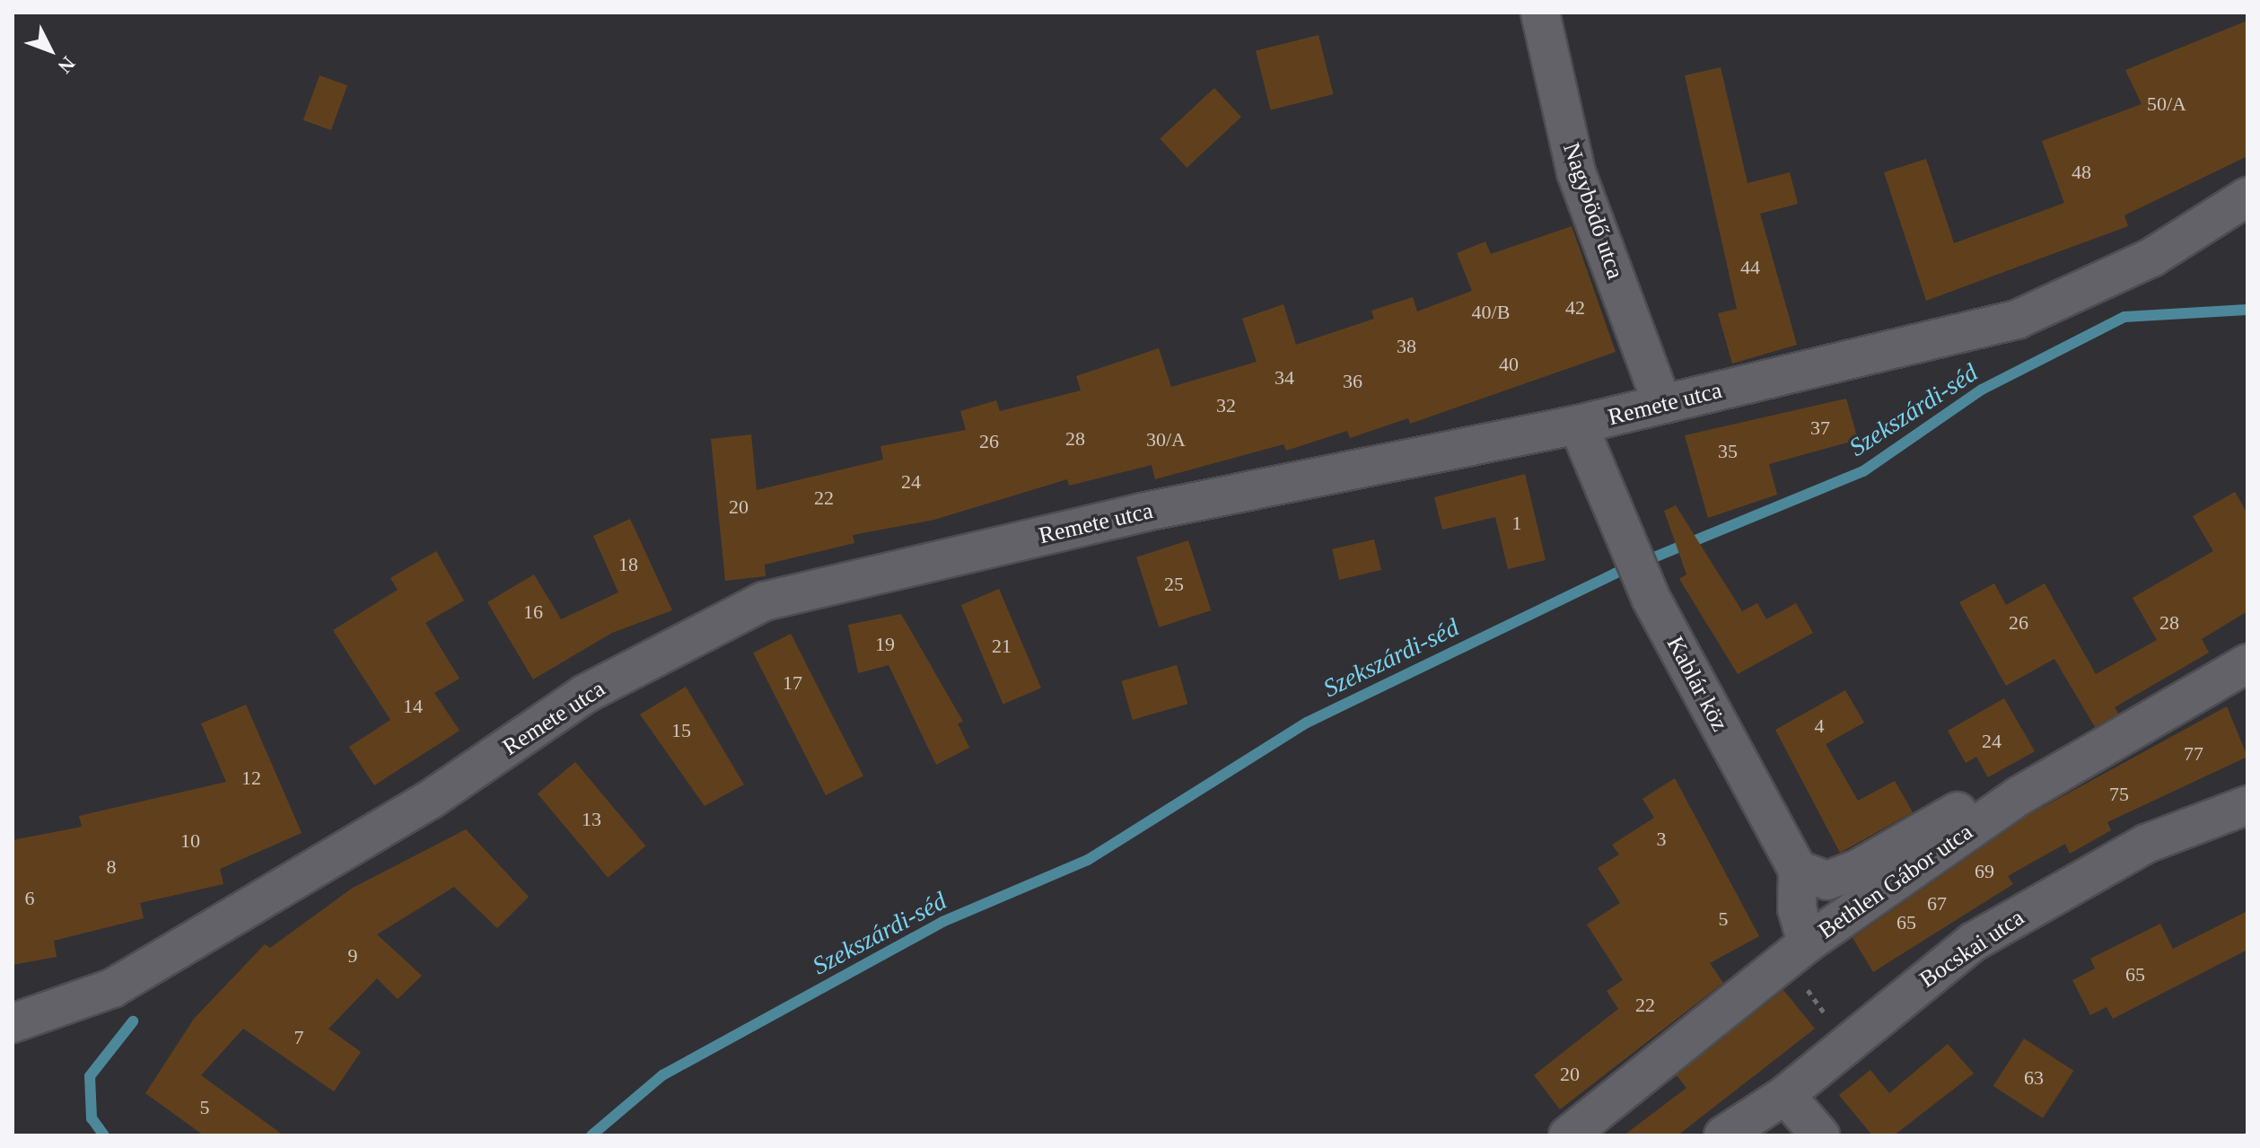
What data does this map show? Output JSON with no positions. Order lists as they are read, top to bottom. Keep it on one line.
{"streets":{"street":["Nagybödő utca","Remete utca","Kablár köz","Bethlen Gábor utca","Bocskai utca"]},"crossings":[["Nagybödő utca","Remete utca"],["Remete utca","Kablár köz"],["Kablár köz","Bethlen Gábor utca"]],"water":["Szekszárdi-séd"],"house_numbers":["50/A","48","44","42","40/B","38","40","34","36","32","37","28","30/A","26","35","24","22","20","1","18","25","16","26","28","19","21","17","14","4","15","24","77","12","75","13","3","10","8","69","6","67","5","65","9","65","22","7","20","63","5"],"north":"bottom right"}
